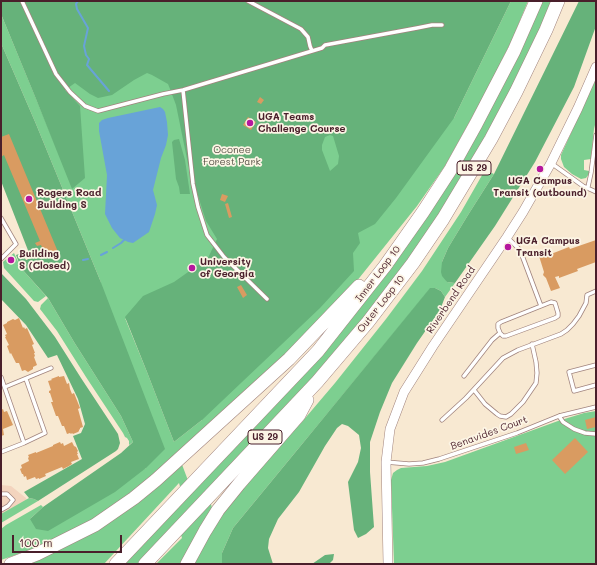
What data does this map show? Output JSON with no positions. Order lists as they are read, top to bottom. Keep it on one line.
{"streets":{"highway":["US 29","Inner Loop 10","Outer Loop 10"],"street":["Riverbend Road"],"lane":["Benavides Court"]},"crossings":[["Riverbend Road","Benavides Court"]],"parks":["Oconee Forest Park"],"places":["UGA Teams Challenge Course","UGA Campus Transit (outbound)","Rogers Road Building S","UGA Campus Transit","Building S (Closed)","University of Georgia"],"scale_bar":"100 m"}
